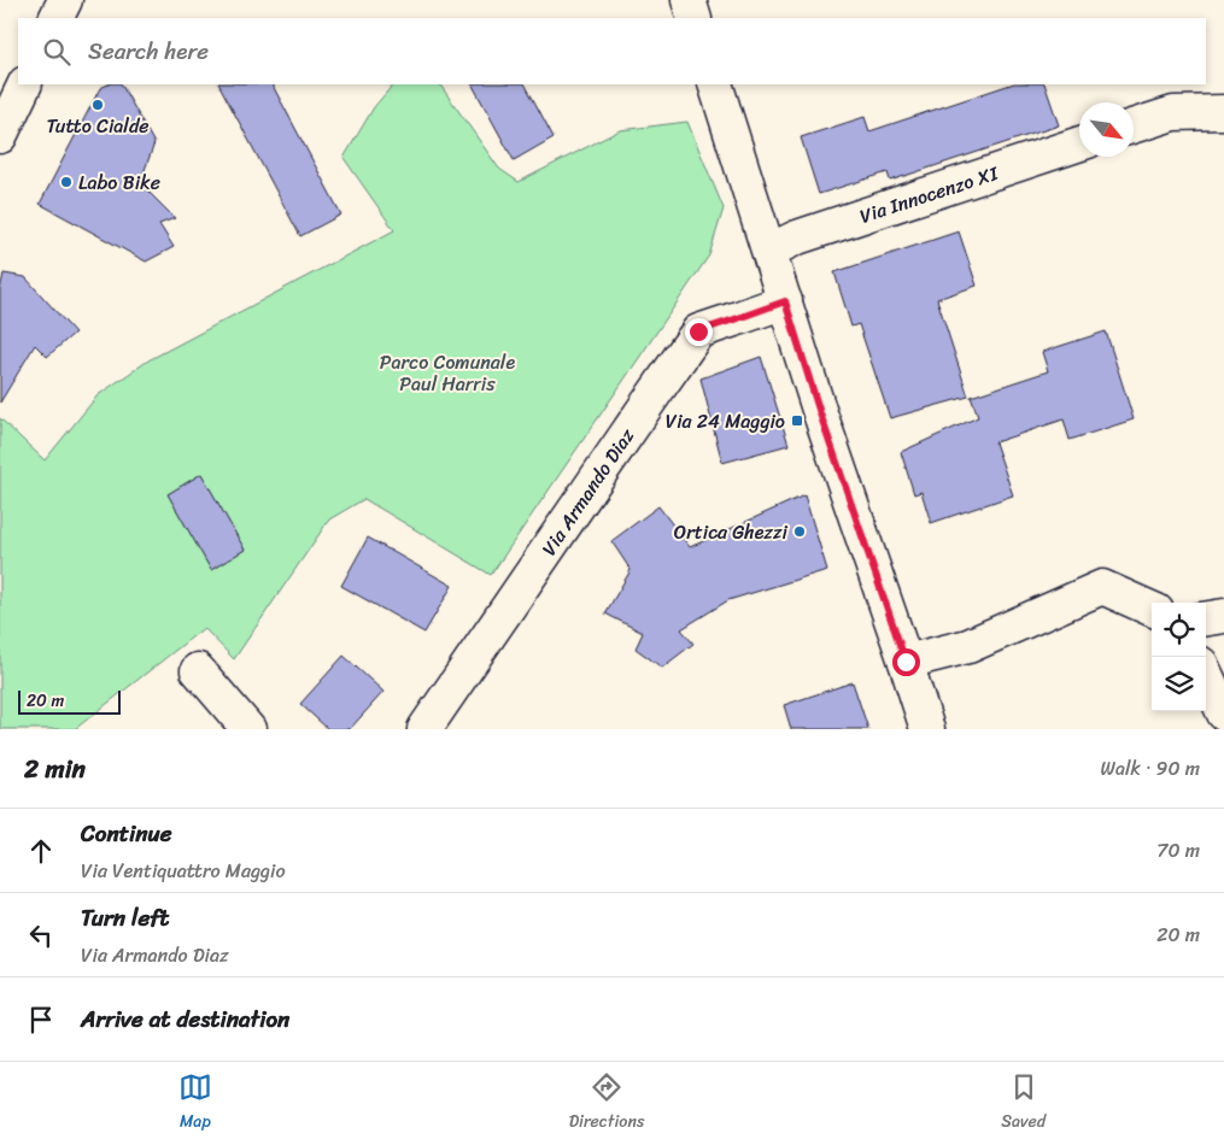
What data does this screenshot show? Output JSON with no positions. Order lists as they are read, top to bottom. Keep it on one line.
{"streets":{"street":["Via Innocenzo XI","Via Armando Diaz"]},"parks":["Parco Comunale Paul Harris"],"places":{"other":["Tutto Cialde","Labo Bike","Ortica Ghezzi"],"transit":["Via 24 Maggio"]},"scale_bar":"20 m","north":"bottom right","page":{"search":"Search here","scale":"20 m","heading":["2 min","Walk · 90 m"],"list":[["Continue","Via Ventiquattro Maggio","70 m"],["Turn left","Via Armando Diaz","20 m"],"Arrive at destination"],"nav":["Map","Directions","Saved"]}}
